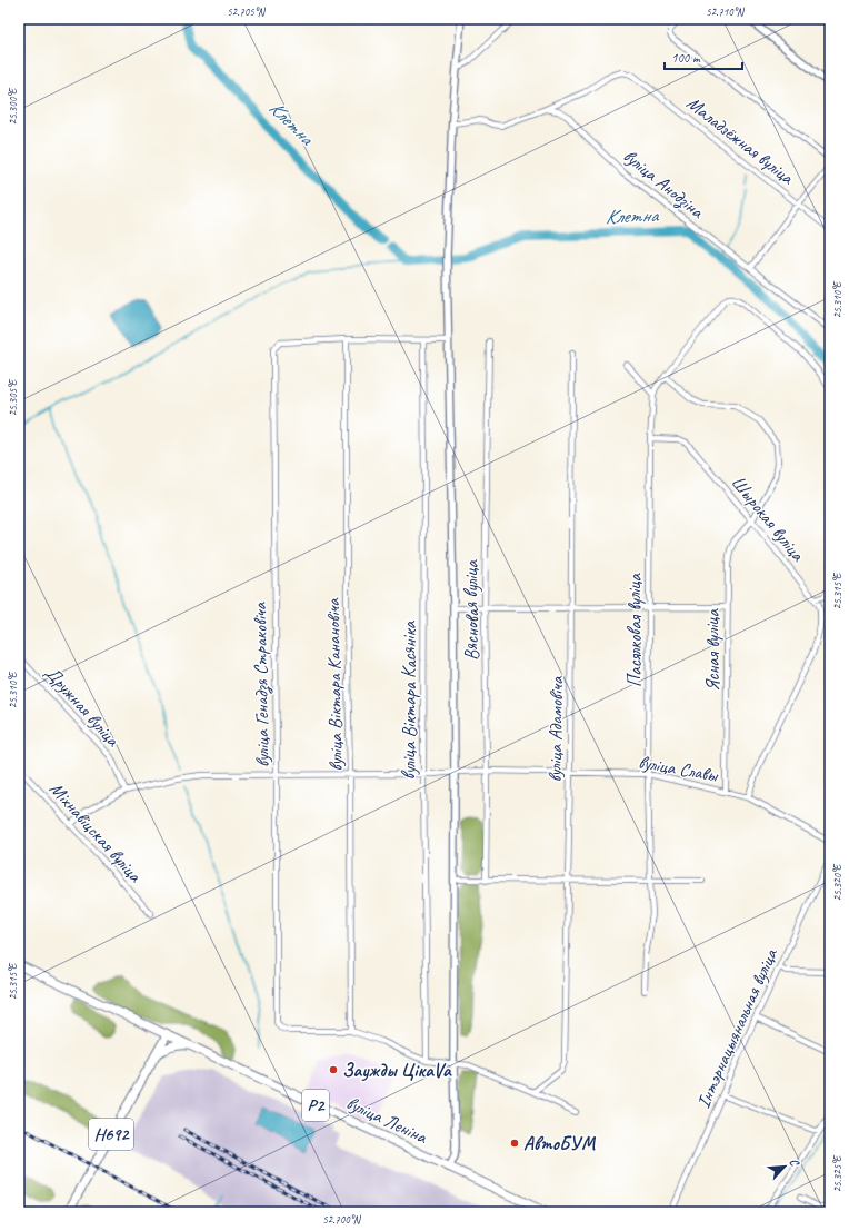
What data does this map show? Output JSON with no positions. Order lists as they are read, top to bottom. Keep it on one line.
{"streets":{"main road":["Р2","вуліца Леніна","Н692"],"street":["Маладзёжная вуліца","вуліца Анодзіна","Шырокая вуліца","Вясновая вуліца","Пасялковая вуліца","Ясная вуліца","вуліца Генадзя Страковіча","вуліца Віктара Канановіча","вуліца Віктара Касяніка","Дружная вуліца","вуліца Адамовіча","вуліца Славы","Міхнавіцская вуліца","Інтэрнацыянальная вуліца"]},"crossings":[["Маладзёжная вуліца","вуліца Анодзіна"],["Шырокая вуліца","Пасялковая вуліца"],["Шырокая вуліца","Ясная вуліца"],["Шырокая вуліца","вуліца Славы"],["Вясновая вуліца","вуліца Славы"],["Пасялковая вуліца","вуліца Славы"],["Ясная вуліца","вуліца Славы"],["вуліца Генадзя Страковіча","вуліца Віктара Канановіча"],["вуліца Генадзя Страковіча","вуліца Славы"],["вуліца Віктара Канановіча","вуліца Славы"],["вуліца Віктара Касяніка","вуліца Славы"],["Дружная вуліца","вуліца Славы"],["вуліца Адамовіча","вуліца Славы"],["Р2","вуліца Леніна"],["Р2","Н692"],["вуліца Леніна","Н692"]],"water":["Клетна"],"places":["Заужды ЦікаVа","АвтоБУМ"],"scale_bar":"100 m","north":"top right","coordinates":["52.705°N","52.710°N","25.300°E","25.310°E","25.305°E","25.315°E","25.320°E","25.325°E","52.700°N"]}
